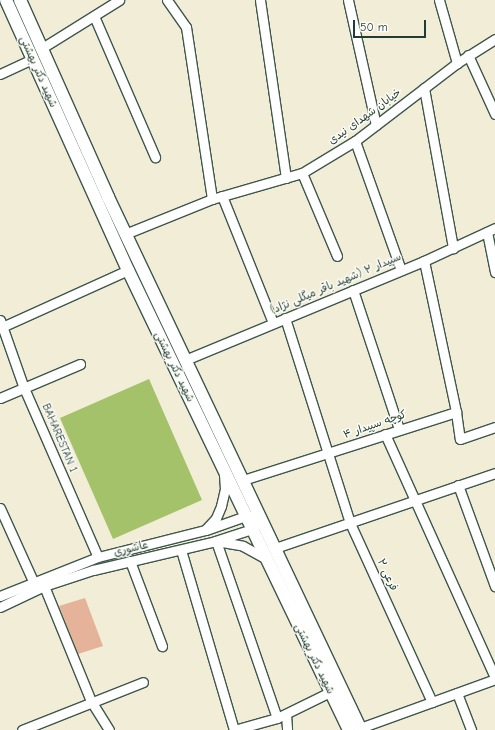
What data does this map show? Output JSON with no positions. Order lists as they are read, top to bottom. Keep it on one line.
{"streets":{"main road":["شهید دکتر بهشتی"],"street":["خیابان شهدای نیدی","سپیدار ۲ (شهید باقر میگلی نژاد)","کوچه سپیدار ۴","BAHARESTAN 1","عاشوری","فرعی ۲"]},"crossings":[["شهید دکتر بهشتی","خیابان شهدای نیدی"],["شهید دکتر بهشتی","سپیدار ۲ (شهید باقر میگلی نژاد)"],["شهید دکتر بهشتی","کوچه سپیدار ۴"],["شهید دکتر بهشتی","عاشوری"],["سپیدار ۲ (شهید باقر میگلی نژاد)","فرعی ۲"],["کوچه سپیدار ۴","فرعی ۲"],["BAHARESTAN 1","عاشوری"]],"scale_bar":"50 m"}
